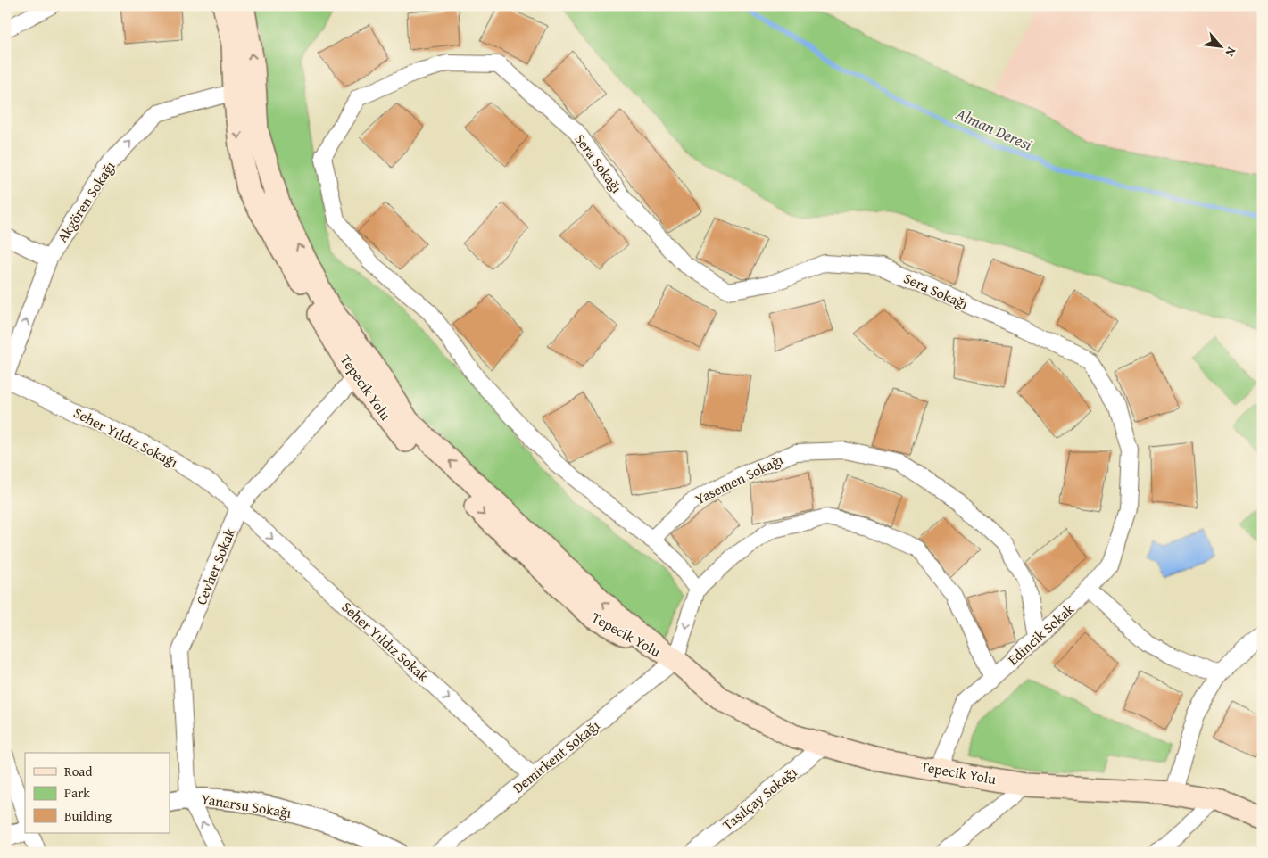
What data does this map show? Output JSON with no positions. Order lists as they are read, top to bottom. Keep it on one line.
{"streets":{"main road":["Tepecik Yolu"],"street":["Sera Sokağı","Akgören Sokağı","Seher Yıldız Sokağı","Yasemen Sokağı","Cevher Sokak","Edincik Sokak","Seher Yıldız Sokak","Demirkent Sokağı","Taşılçay Sokağı","Yanarsu Sokağı"]},"crossings":[["Sera Sokağı","Yasemen Sokağı"],["Sera Sokağı","Edincik Sokak"],["Akgören Sokağı","Tepecik Yolu"],["Akgören Sokağı","Seher Yıldız Sokağı"],["Tepecik Yolu","Cevher Sokak"],["Tepecik Yolu","Edincik Sokak"],["Tepecik Yolu","Demirkent Sokağı"],["Tepecik Yolu","Taşılçay Sokağı"],["Seher Yıldız Sokağı","Cevher Sokak"],["Seher Yıldız Sokağı","Seher Yıldız Sokak"],["Yasemen Sokağı","Edincik Sokak"],["Cevher Sokak","Seher Yıldız Sokak"],["Cevher Sokak","Yanarsu Sokağı"],["Seher Yıldız Sokak","Demirkent Sokağı"]],"one_way":["Akgören Sokağı","Seher Yıldız Sokak"],"water":["Alman Deresi"],"legend":["Road","Park","Building"],"north":"bottom right"}
